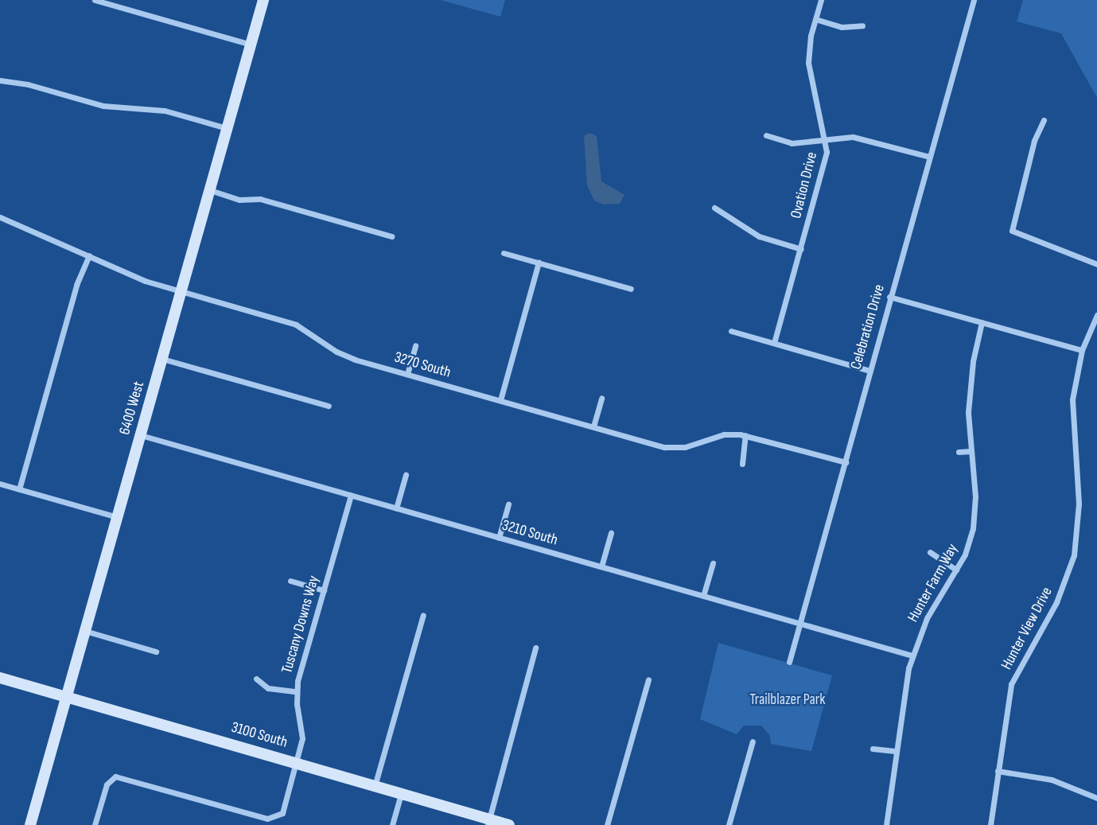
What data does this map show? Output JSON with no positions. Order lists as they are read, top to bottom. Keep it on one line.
{"streets":{"street":["Ovation Drive","Celebration Drive","3270 South","6400 West","3210 South","Hunter Farm Way","Tuscany Downs Way","Hunter View Drive","3100 South"]},"crossings":[["Celebration Drive","3210 South"],["3270 South","6400 West"],["6400 West","3210 South"],["6400 West","3100 South"],["3210 South","Hunter Farm Way"],["3210 South","Tuscany Downs Way"],["Tuscany Downs Way","3100 South"]],"parks":["Trailblazer Park"]}
